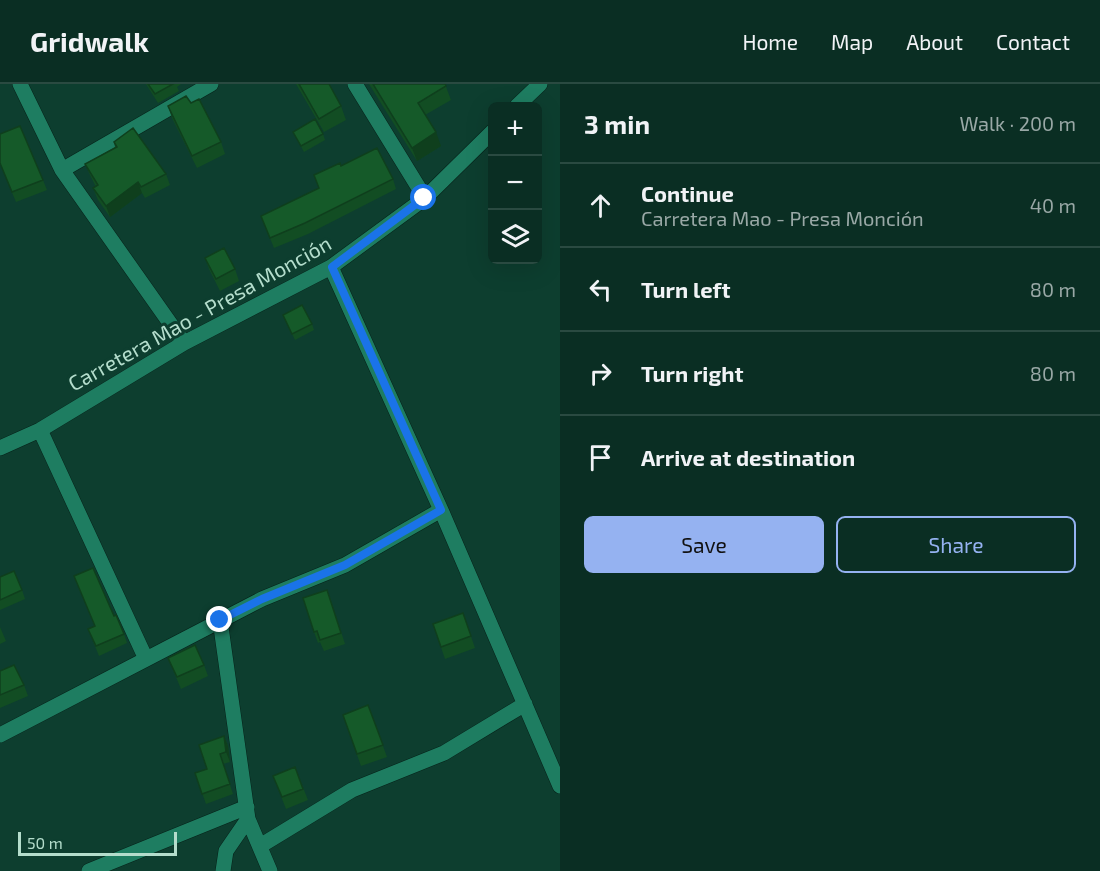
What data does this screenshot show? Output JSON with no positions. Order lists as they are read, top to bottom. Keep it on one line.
{"streets":{"street":["Carretera Mao - Presa Monción"]},"scale_bar":"50 m","page":{"header":"Gridwalk","nav":["Home","Map","About","Contact"],"heading":["3 min","Walk · 200 m"],"map_buttons":["+","−"],"list":[["Continue","Carretera Mao - Presa Monción","40 m"],["Turn left","80 m"],["Turn right","80 m"],"Arrive at destination"],"buttons":["Save","Share"],"scale":"50 m"}}
